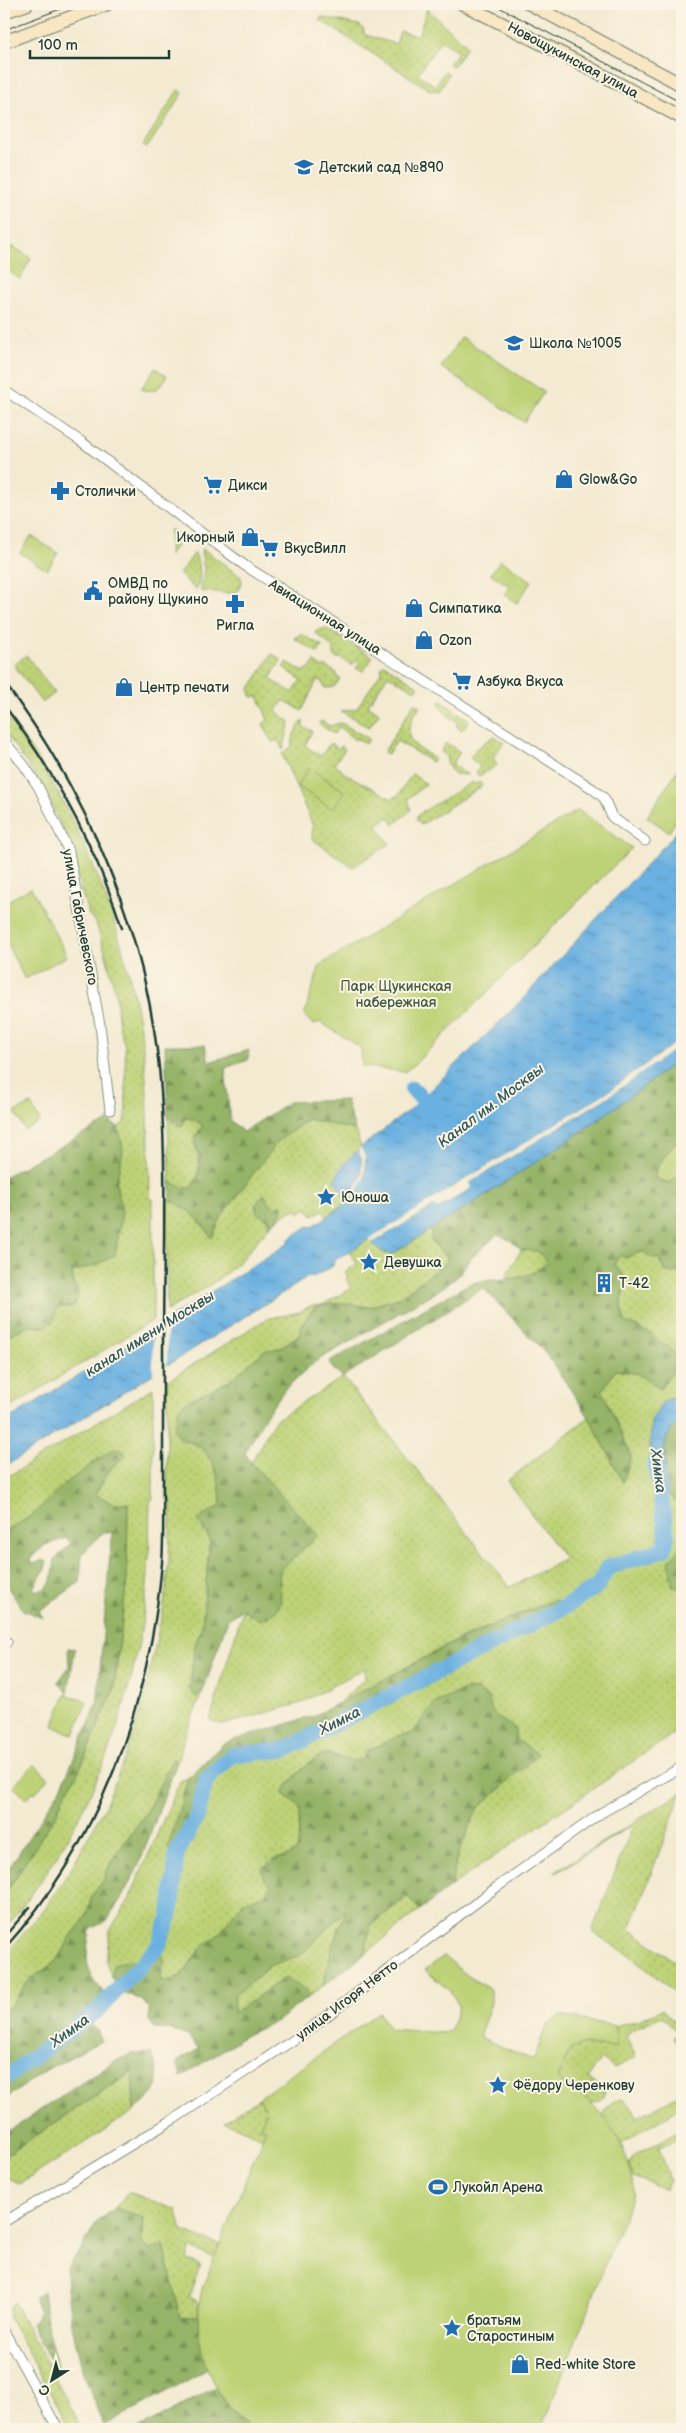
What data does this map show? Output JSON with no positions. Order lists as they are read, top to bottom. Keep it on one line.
{"streets":{"main road":["Новощукинская улица"],"street":["Авиационная улица","улица Габричевского","улица Игоря Нетто"]},"water":["Канал им. Москвы","канал имени Москвы","Химка"],"parks":["Парк Щукинская набережная"],"places":{"school or university":["Детский сад №890","Школа №1005"],"shop":["Glow&Go","Икорный","Симпатика","Ozon","Центр печати","Red-white Store"],"supermarket":["Дикси","ВкусВилл","Азбука Вкуса"],"pharmacy":["Столички","Ригла"],"public building":["ОМВД по району Щукино"],"place":["Юноша","Девушка","Фёдору Черенкову","братьям Старостиным"],"building":["Т-42"],"sports":["Лукойл Арена"]},"scale_bar":"100 m","north":"bottom left"}
